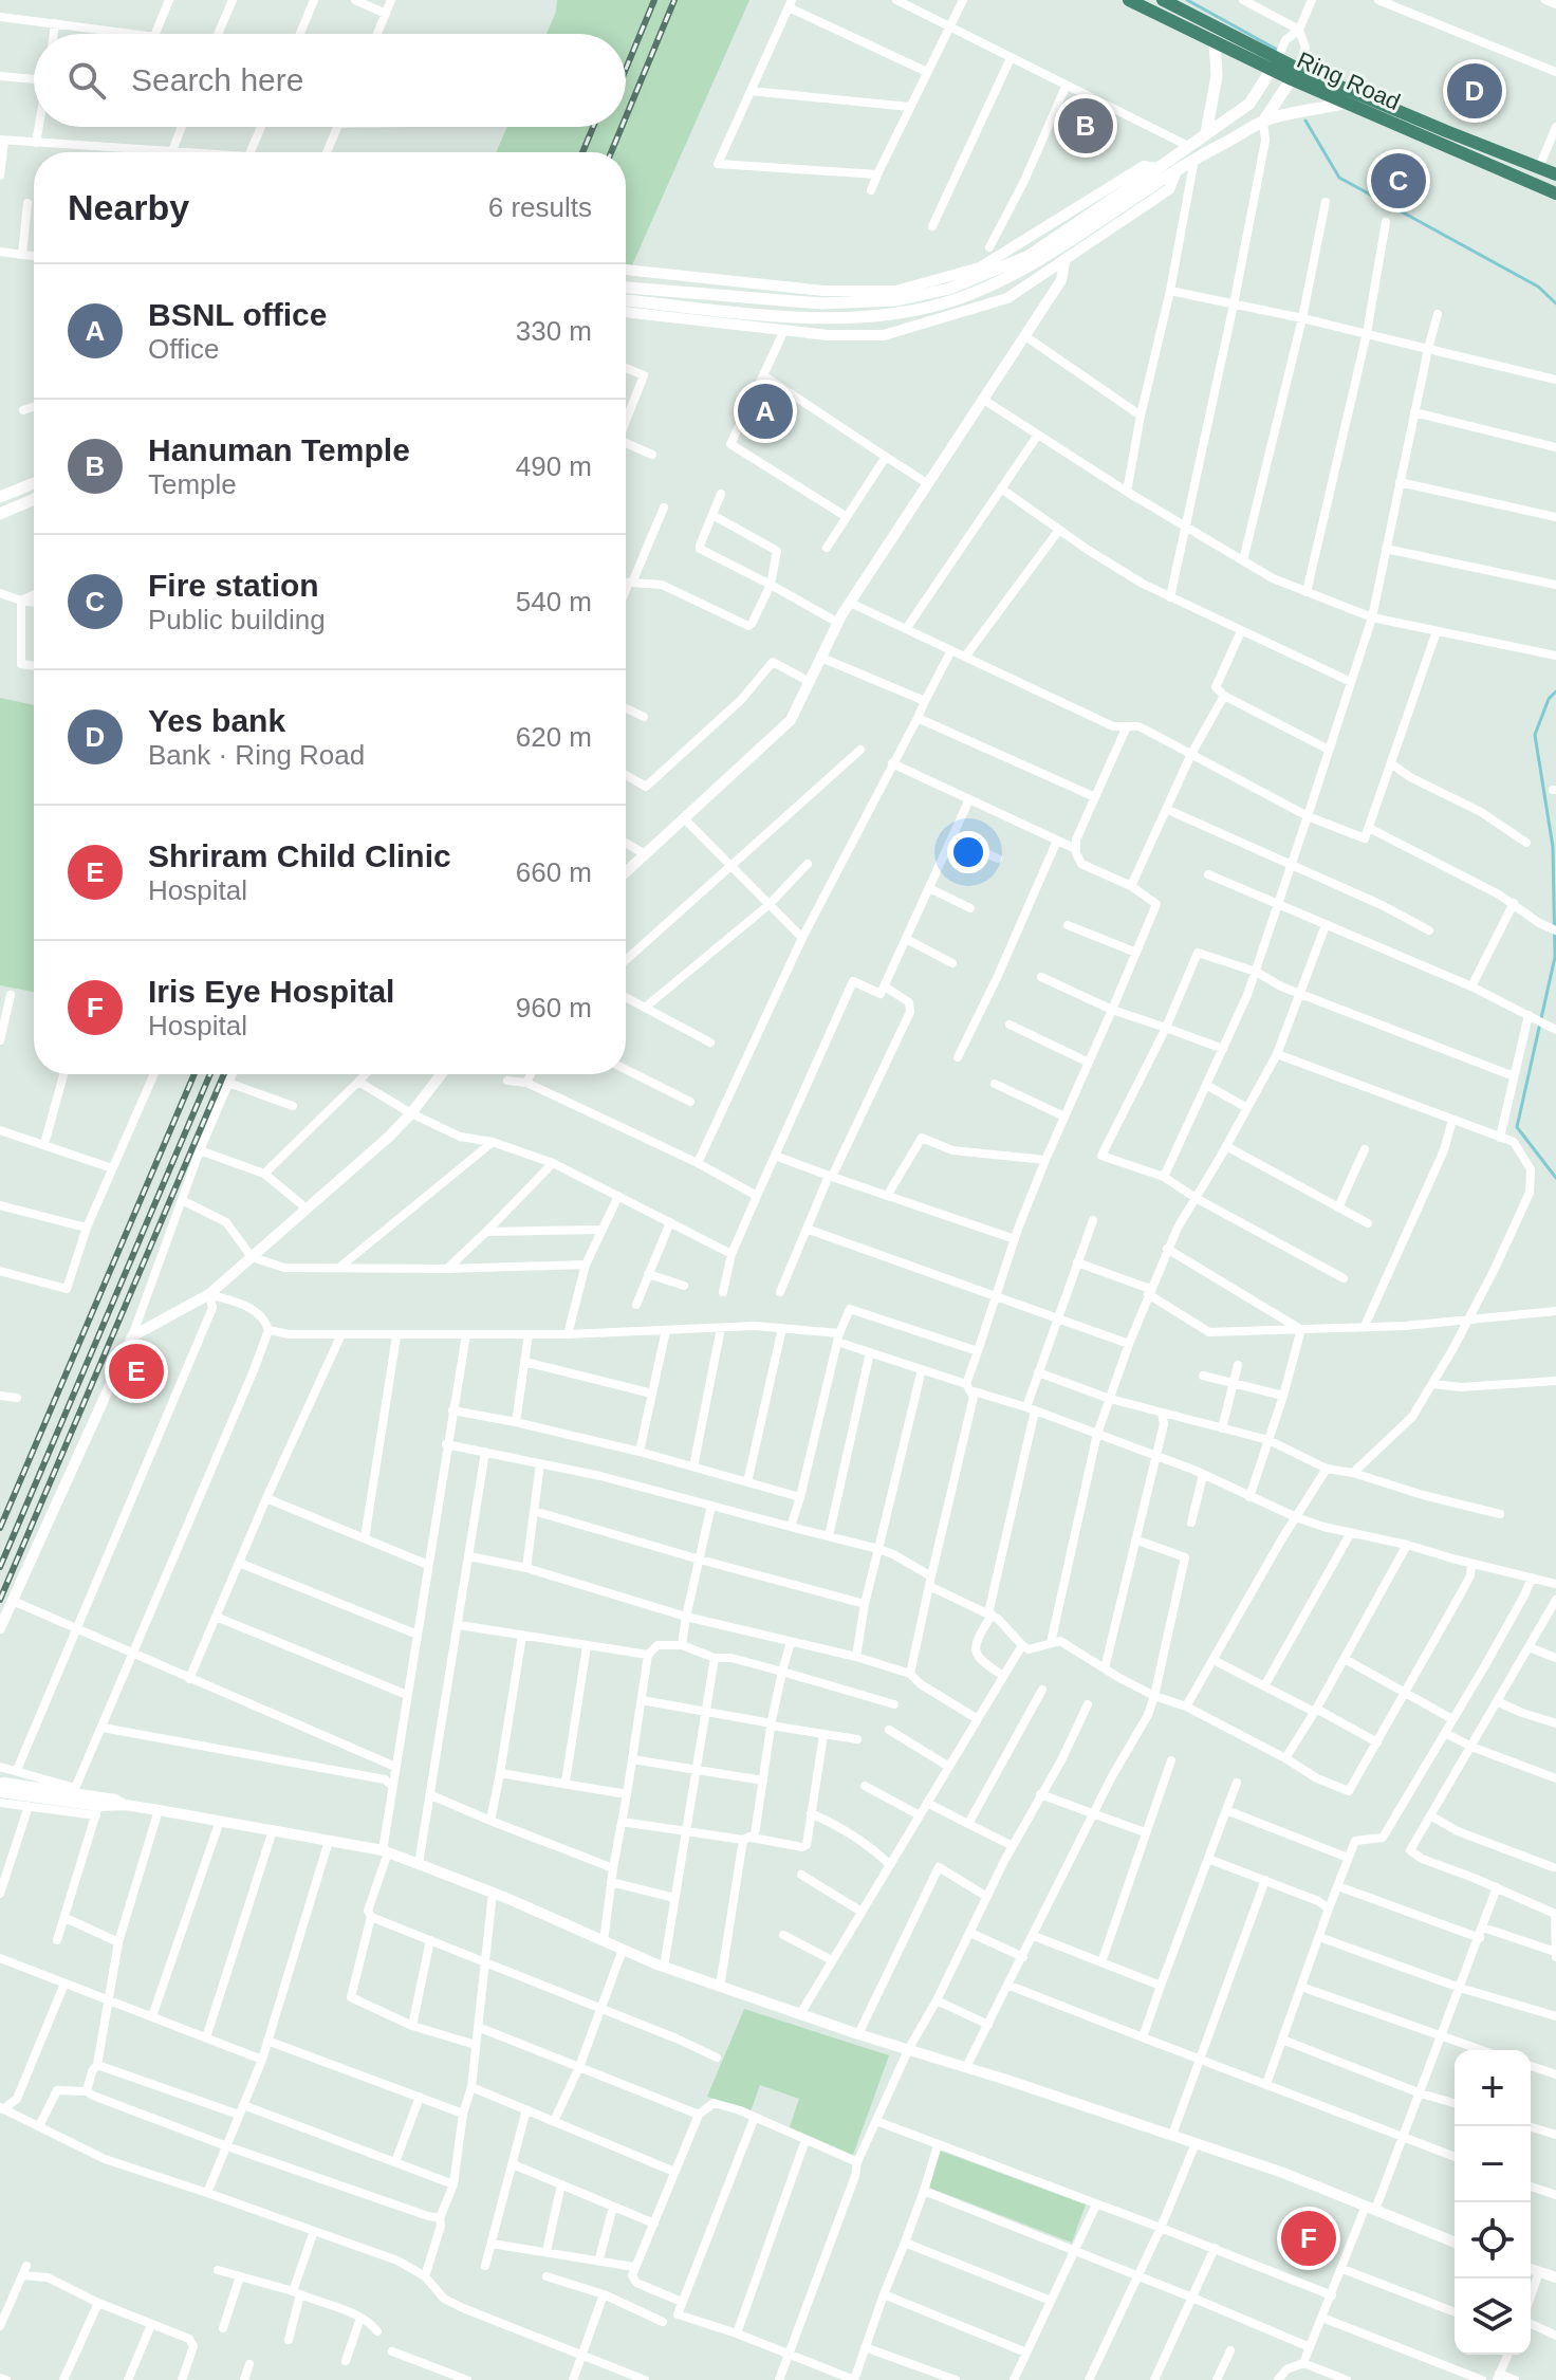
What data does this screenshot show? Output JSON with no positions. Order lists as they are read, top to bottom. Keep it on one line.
{"streets":{"highway":["Ring Road"]},"page":{"search":"Search here","pins":["D","B","C","A","E","F"],"heading":["Nearby","6 results"],"list":[{"mark":"A","name":"BSNL office","note":"Office","value":"330 m"},{"mark":"B","name":"Hanuman Temple","note":"Temple","value":"490 m"},{"mark":"C","name":"Fire station","note":"Public building","value":"540 m"},{"mark":"D","name":"Yes bank","note":"Bank · Ring Road","value":"620 m"},{"mark":"E","name":"Shriram Child Clinic","note":"Hospital","value":"660 m"},{"mark":"F","name":"Iris Eye Hospital","note":"Hospital","value":"960 m"}],"map_buttons":["+","−"]}}
